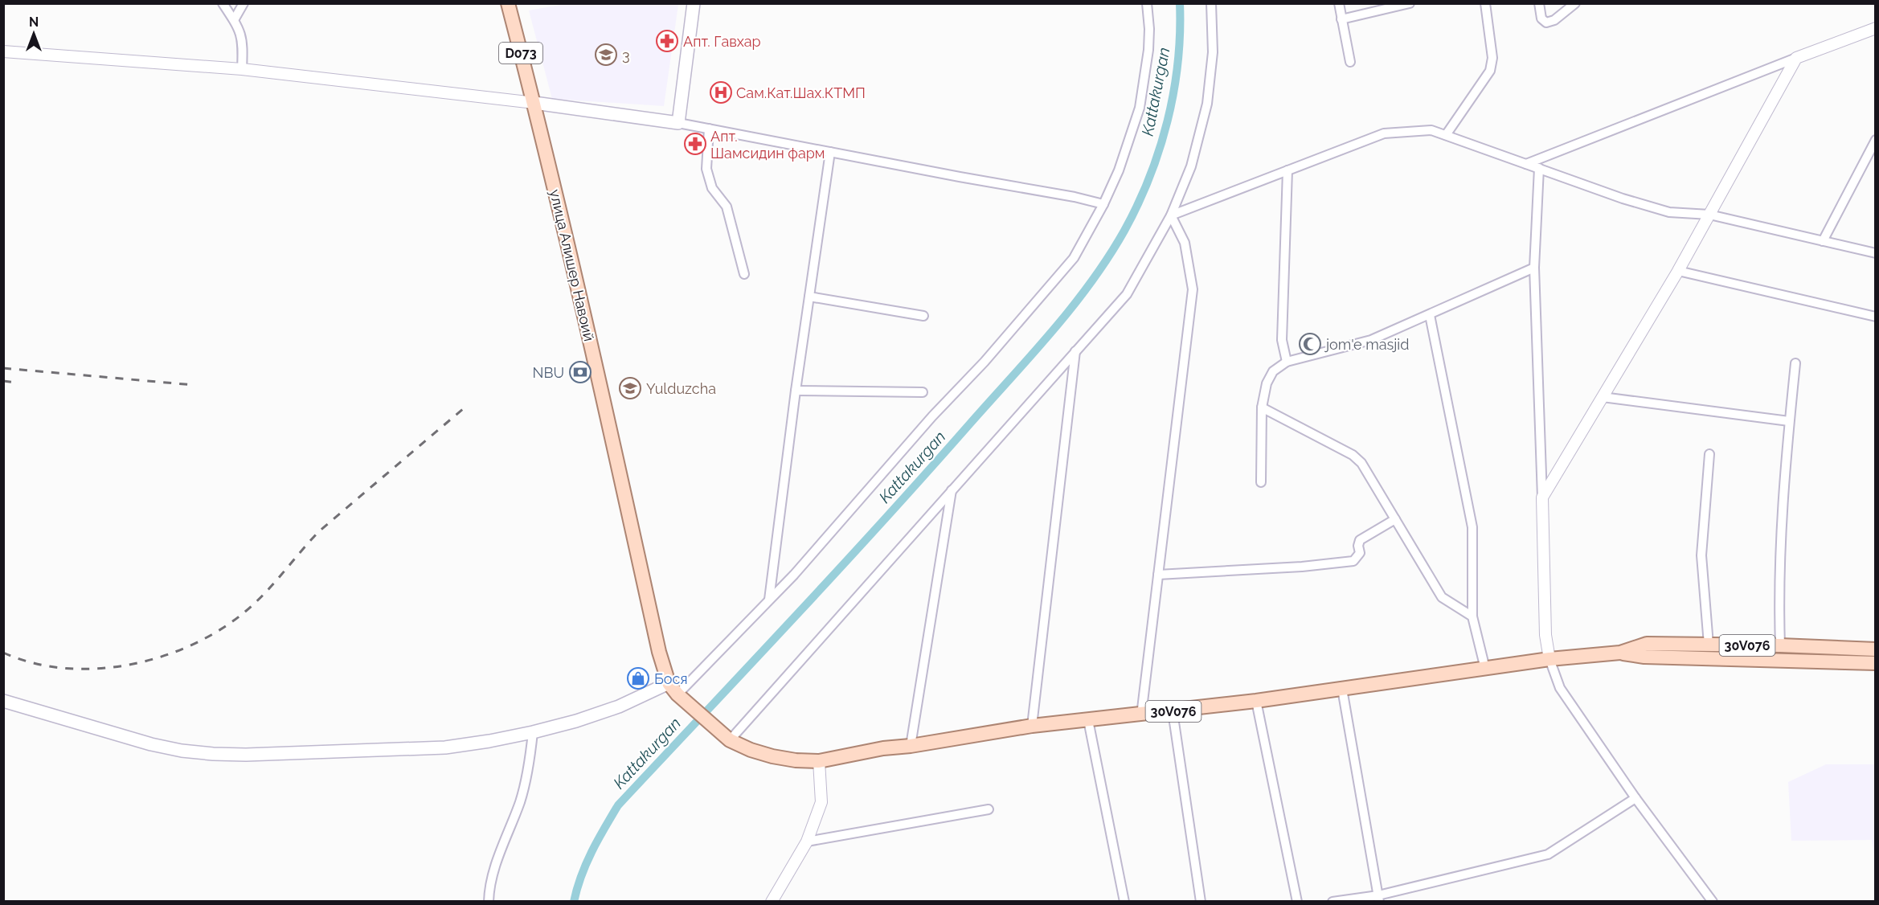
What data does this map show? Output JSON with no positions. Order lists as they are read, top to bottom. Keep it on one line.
{"streets":{"main road":["D073","улица Алишер Навоий","30V076"]},"crossings":[["улица Алишер Навоий","30V076"]],"water":["Kattakurgan"],"places":{"pharmacy":["Апт. Гавхар","Апт. Шамсидин фарм"],"school or university":["3","Yulduzcha"],"hospital":["Сам.Кат.Шах.КТМП"],"mosque":["jom'e masjid"],"bank":["NBU"],"shop":["Бося"]},"north":"top"}
